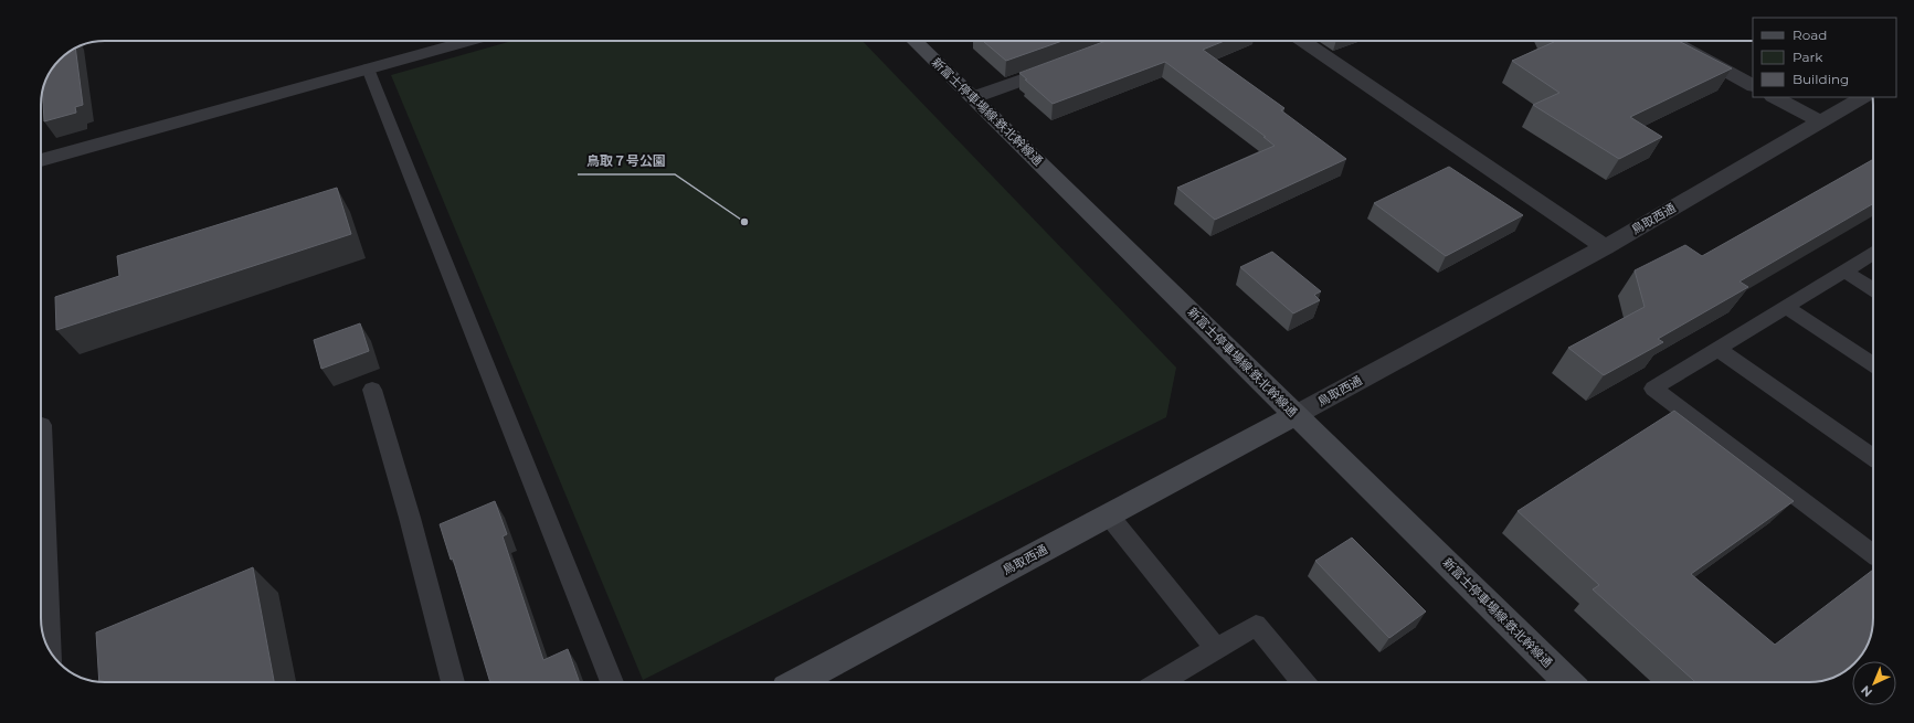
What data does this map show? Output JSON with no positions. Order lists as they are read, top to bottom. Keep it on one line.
{"streets":{"main road":["新富士停車場線:鉄北幹線通","鳥取西通"]},"crossings":[["新富士停車場線:鉄北幹線通","鳥取西通"]],"places":["鳥取７号公園"],"legend":["Road","Park","Building"],"north":"bottom left"}
